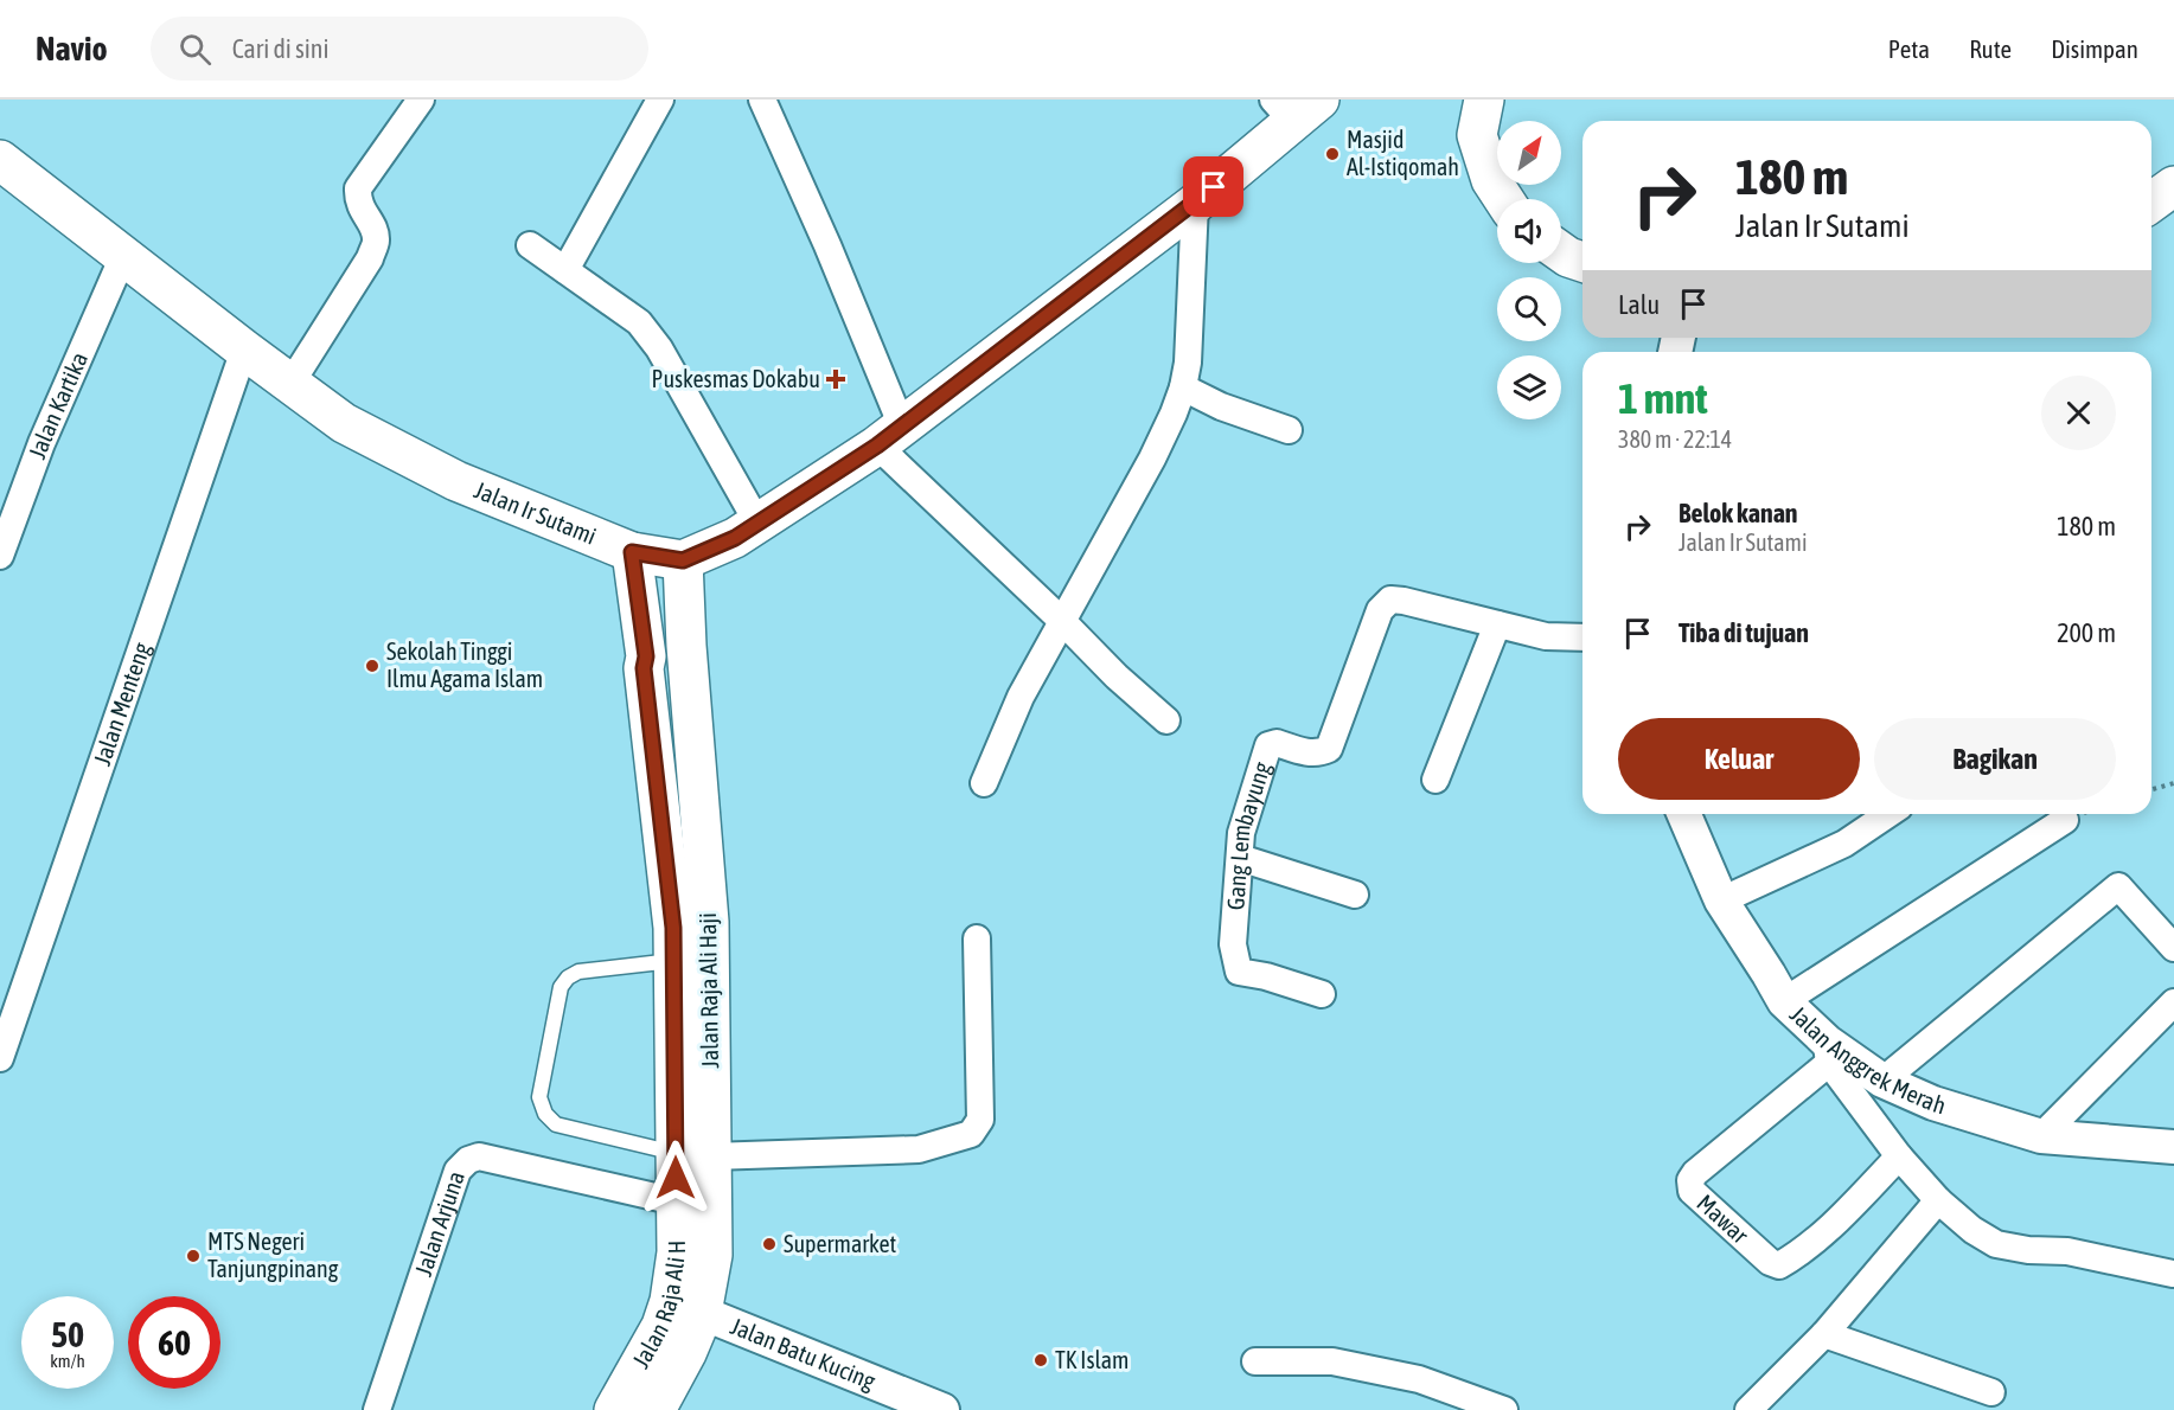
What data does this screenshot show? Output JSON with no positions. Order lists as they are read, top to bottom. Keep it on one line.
{"streets":{"main road":["Jalan Ir Sutami","Jalan Raja Ali Haji","Jalan Raja Ali H"],"street":["Jalan Kartika","Jalan Menteng","Gang Lembayung","Jalan Anggrek Merah","Mawar","Jalan Arjuna","Jalan Batu Kucing"]},"crossings":[["Jalan Kartika","Jalan Ir Sutami"],["Jalan Ir Sutami","Jalan Menteng"],["Jalan Ir Sutami","Jalan Raja Ali Haji"],["Jalan Ir Sutami","Jalan Raja Ali H"],["Jalan Raja Ali Haji","Jalan Raja Ali H"],["Jalan Raja Ali Haji","Jalan Batu Kucing"],["Jalan Anggrek Merah","Mawar"],["Jalan Arjuna","Jalan Raja Ali H"]],"places":{"other":["Masjid Al-Istiqomah","Sekolah Tinggi Ilmu Agama Islam","Supermarket","MTS Negeri Tanjungpinang","TK Islam"],"health":["Puskesmas Dokabu"]},"north":"top right","page":{"header":"Navio","search":"Cari di sini","nav":["Peta","Rute","Disimpan"],"turn":["180 m","Jalan Ir Sutami"],"then":"Lalu","heading":["1 mnt","380 m · 22:14"],"list":[{"name":"Belok kanan","note":"Jalan Ir Sutami","value":"180 m"},{"name":"Tiba di tujuan","value":"200 m"}],"buttons":["Keluar","Bagikan"],"speed":"50 km/h","limit":"60"}}
